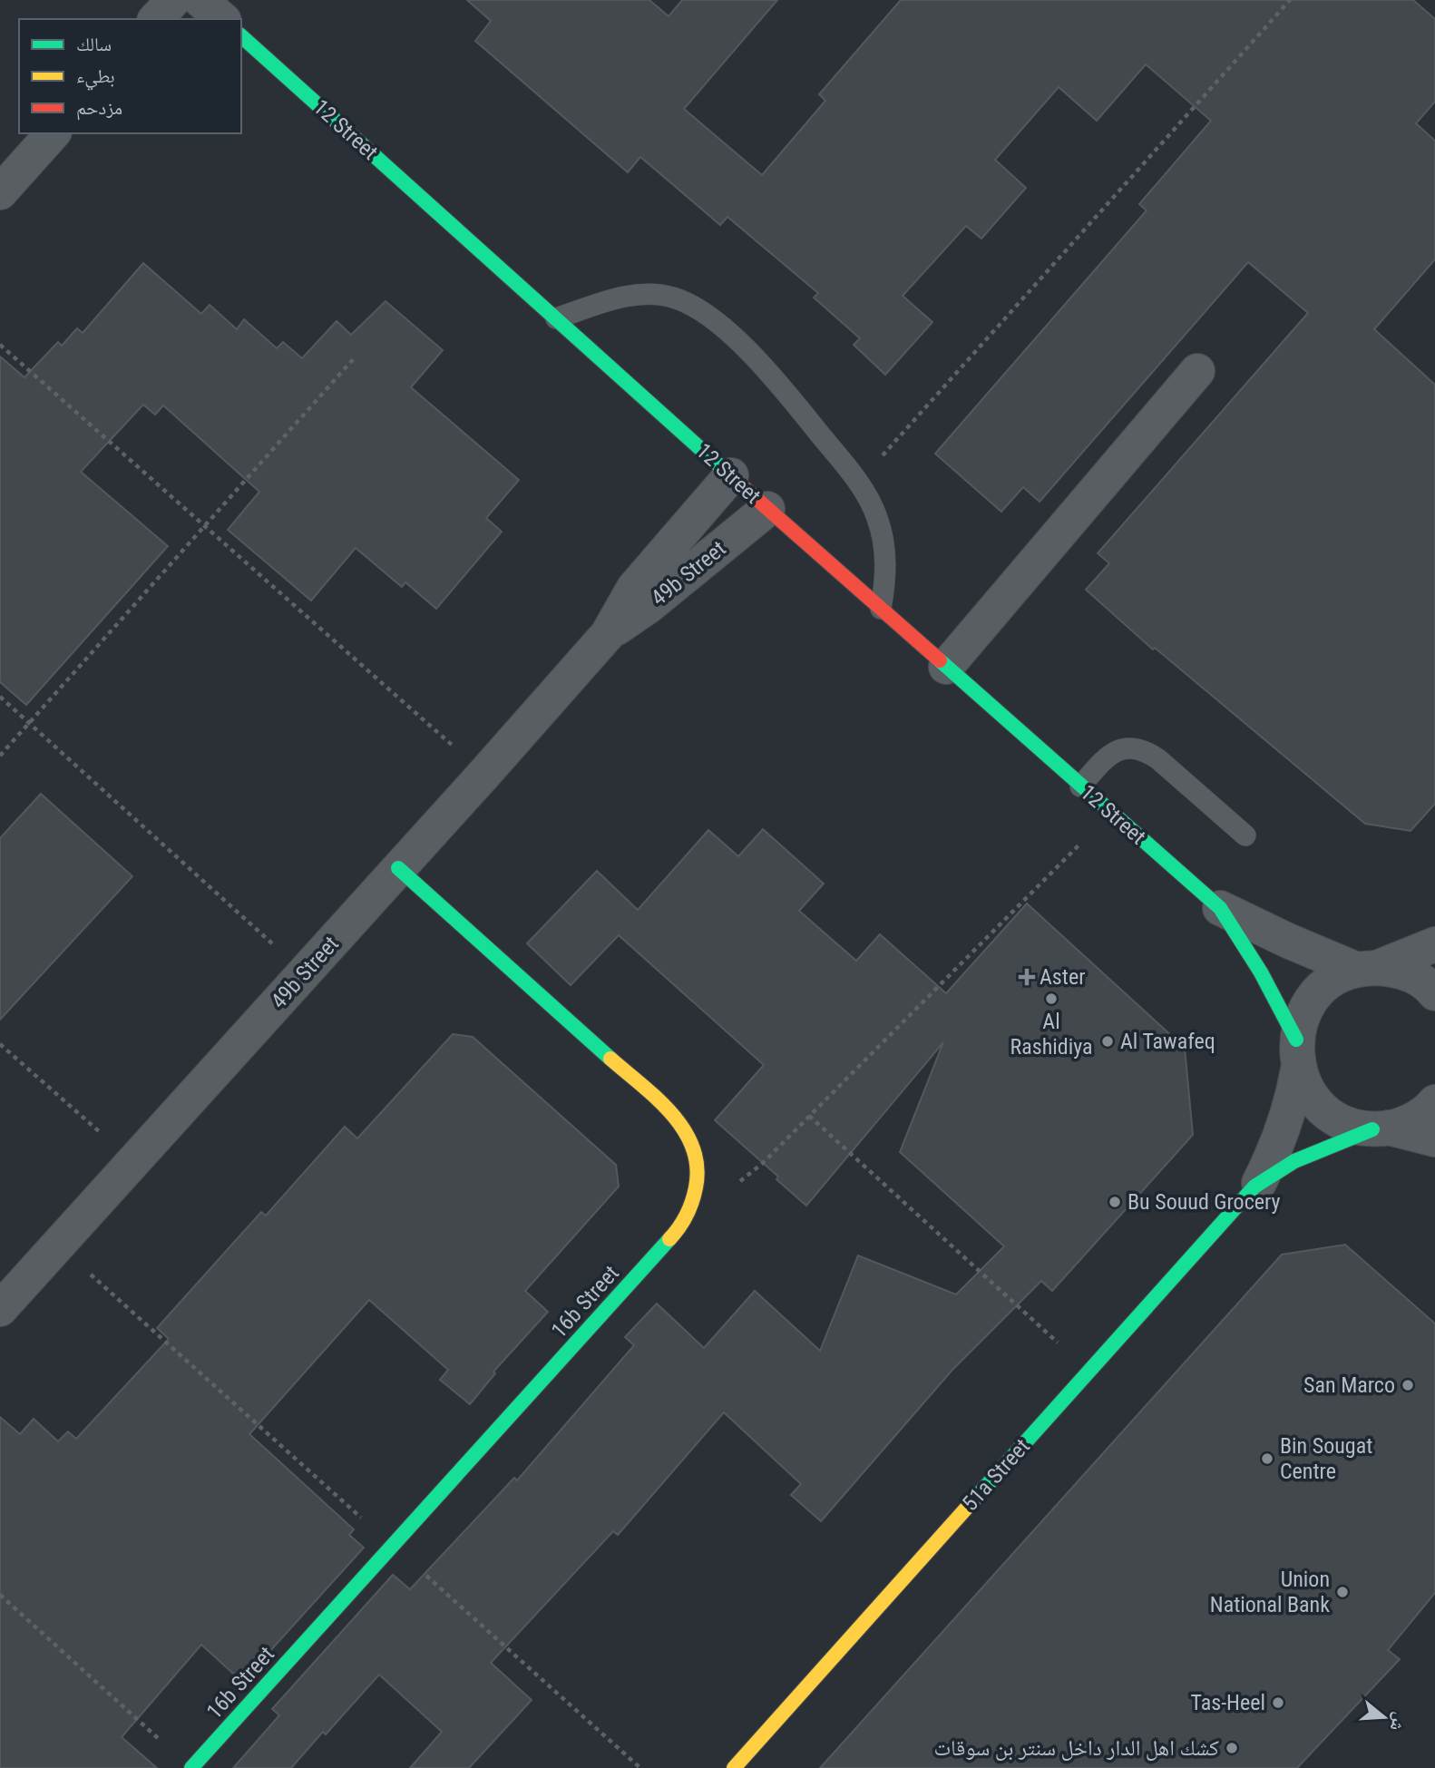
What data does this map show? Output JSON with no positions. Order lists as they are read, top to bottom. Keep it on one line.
{"streets":{"street":["12 Street","49b Street","16b Street","51a Street"]},"crossings":[["12 Street","49b Street"],["12 Street","51a Street"],["49b Street","16b Street"]],"places":{"health":["Aster"],"other":["Al Rashidiya","Al Tawafeq","Bu Souud Grocery","San Marco","Bin Sougat Centre","Union National Bank","Tas-Heel","كشك اهل الدار داخل سنتر بن سوقات"]},"legend":["سالك","بطيء","مزدحم"],"north":"right"}
